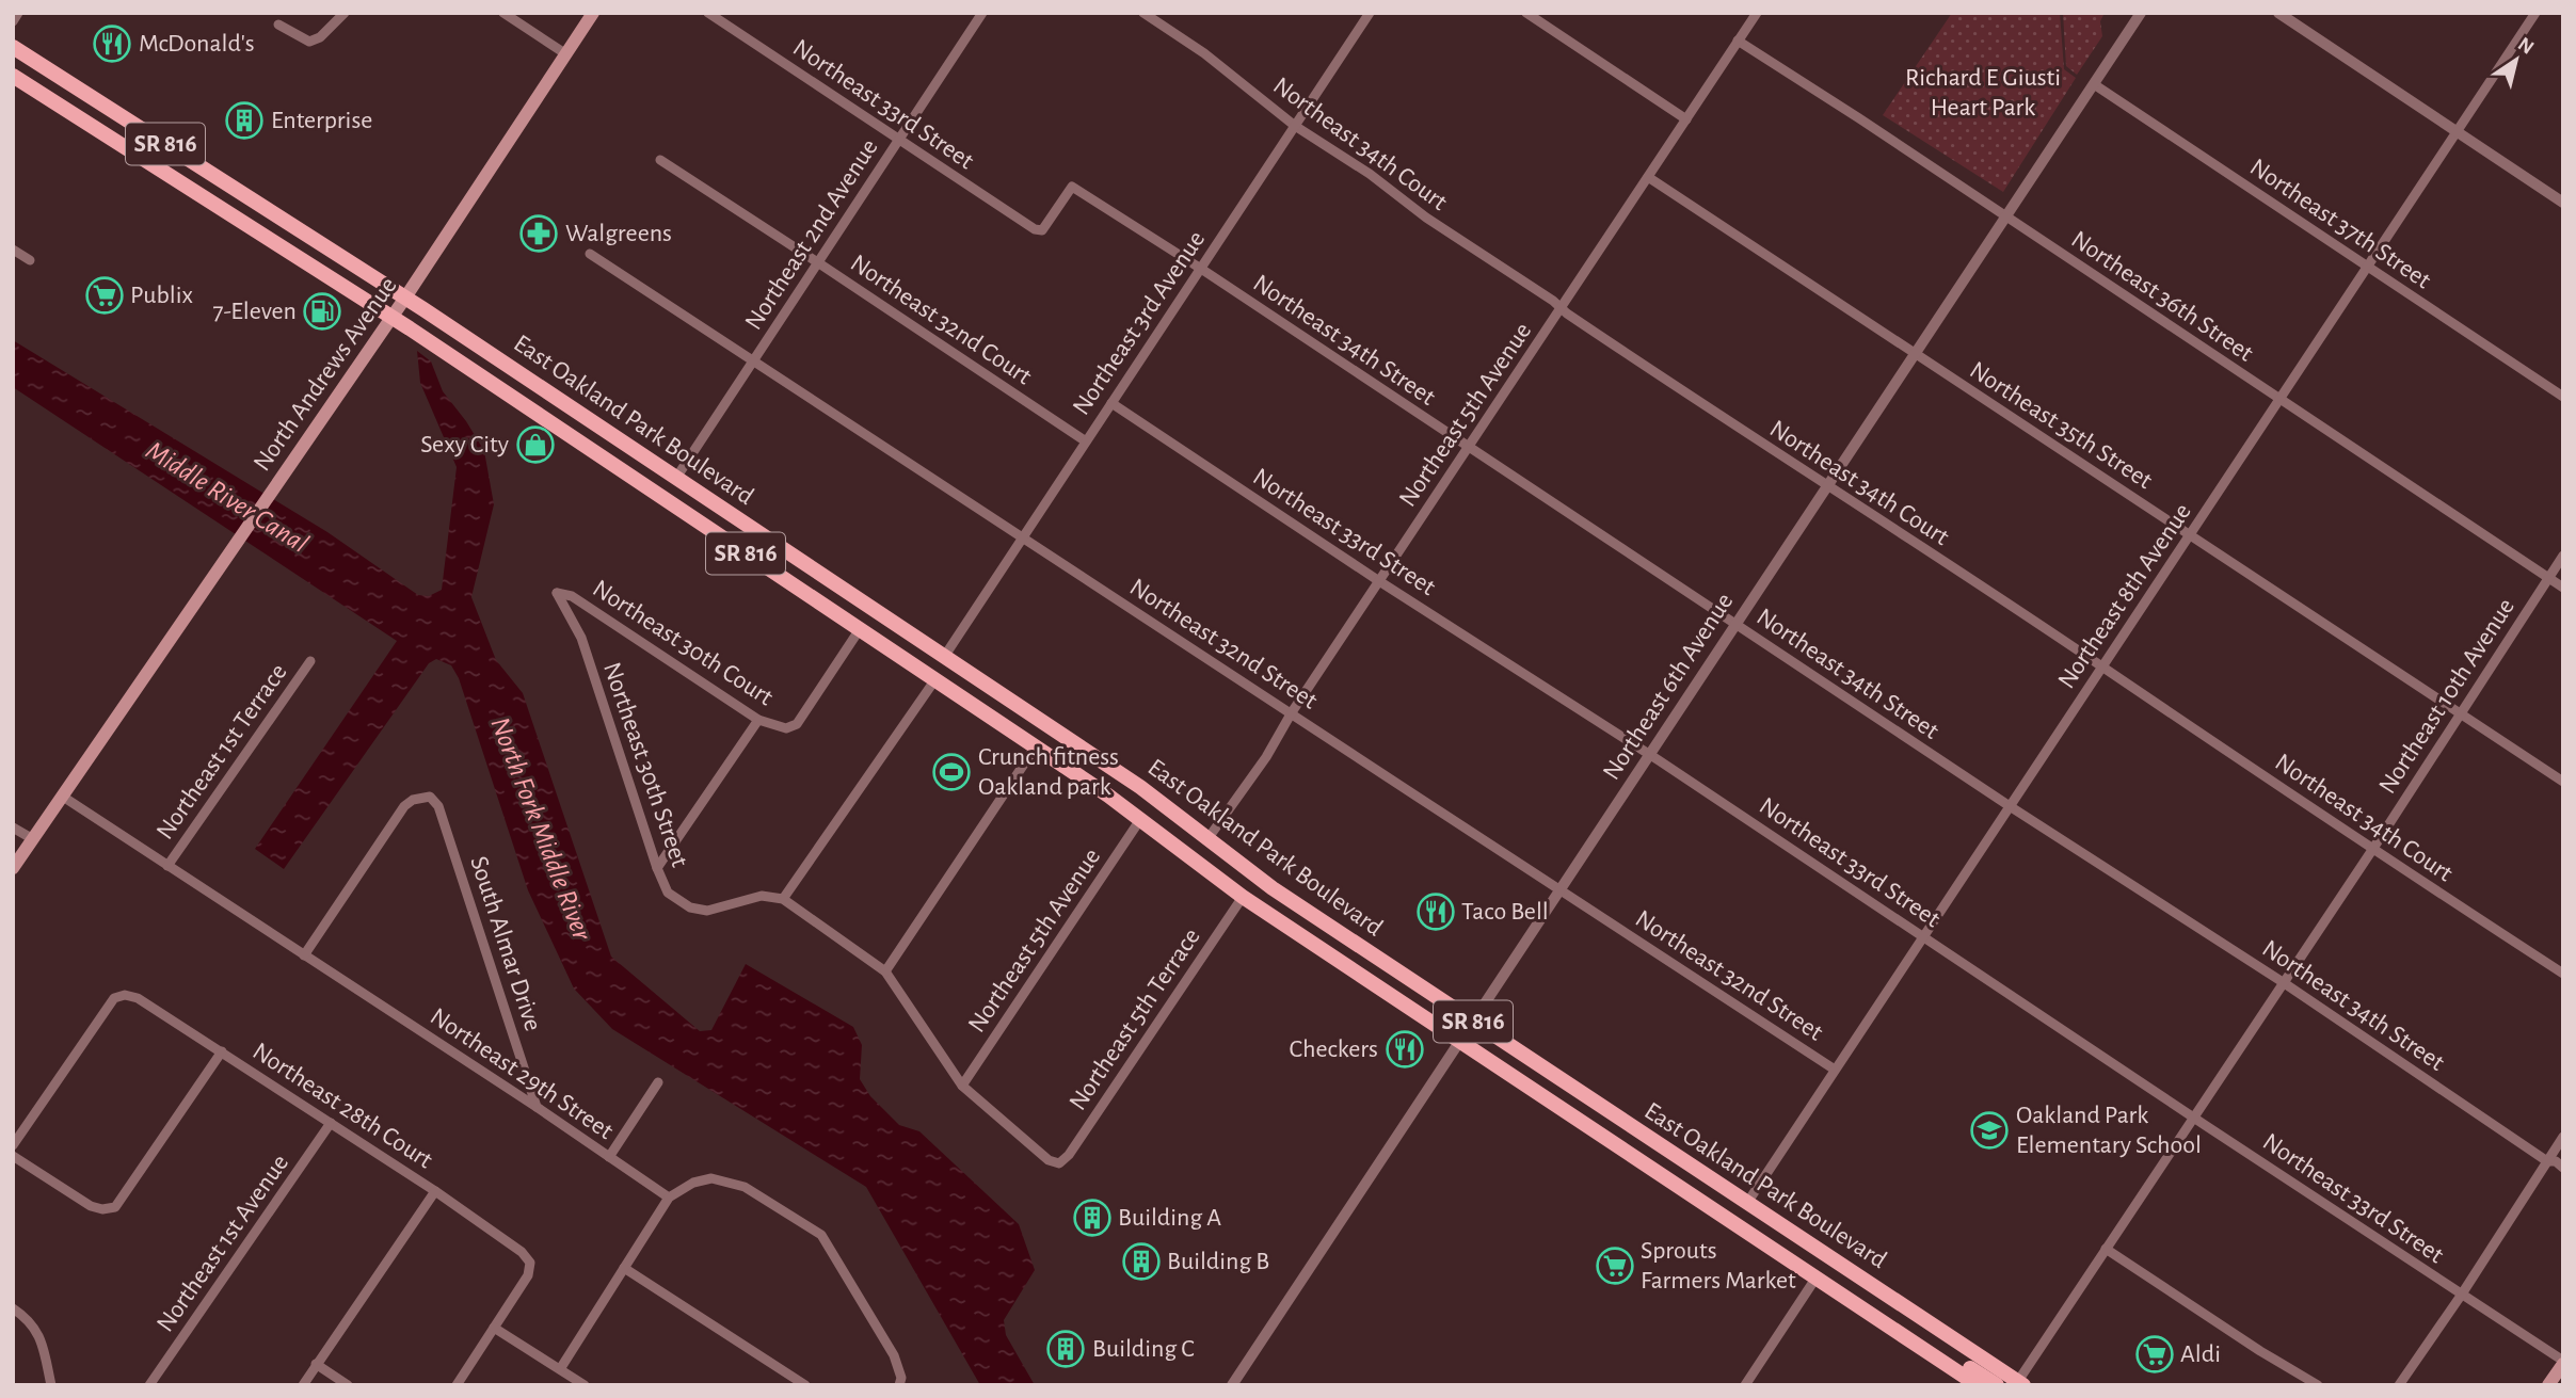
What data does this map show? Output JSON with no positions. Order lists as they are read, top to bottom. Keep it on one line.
{"streets":{"main road":["SR 816","North Andrews Avenue","East Oakland Park Boulevard"],"street":["Northeast 33rd Street","Northeast 34th Court","Northeast 37th Street","Northeast 2nd Avenue","Northeast 36th Street","Northeast 32nd Court","Northeast 3rd Avenue","Northeast 34th Street","Northeast 5th Avenue","Northeast 35th Street","Northeast 8th Avenue","Northeast 30th Court","Northeast 32nd Street","Northeast 6th Avenue","Northeast 10th Avenue","Northeast 1st Terrace","Northeast 30th Street","South Almar Drive","Northeast 5th Terrace","Northeast 29th Street","Northeast 28th Court","Northeast 1st Avenue"]},"crossings":[["Northeast 33rd Street","Northeast 2nd Avenue"],["Northeast 33rd Street","Northeast 3rd Avenue"],["Northeast 33rd Street","Northeast 34th Street"],["Northeast 33rd Street","Northeast 5th Avenue"],["Northeast 33rd Street","Northeast 8th Avenue"],["Northeast 33rd Street","Northeast 6th Avenue"],["Northeast 33rd Street","Northeast 10th Avenue"],["SR 816","North Andrews Avenue"],["SR 816","East Oakland Park Boulevard"],["Northeast 34th Court","Northeast 3rd Avenue"],["Northeast 34th Court","Northeast 5th Avenue"],["Northeast 34th Court","Northeast 8th Avenue"],["Northeast 34th Court","Northeast 6th Avenue"],["Northeast 34th Court","Northeast 10th Avenue"],["Northeast 37th Street","Northeast 8th Avenue"],["Northeast 37th Street","Northeast 6th Avenue"],["Northeast 2nd Avenue","Northeast 32nd Court"],["Northeast 2nd Avenue","East Oakland Park Boulevard"],["Northeast 2nd Avenue","Northeast 32nd Street"],["Northeast 36th Street","Northeast 5th Avenue"],["Northeast 36th Street","Northeast 8th Avenue"],["Northeast 36th Street","Northeast 6th Avenue"],["Northeast 36th Street","Northeast 10th Avenue"],["Northeast 32nd Court","Northeast 3rd Avenue"],["Northeast 3rd Avenue","Northeast 34th Street"],["Northeast 3rd Avenue","East Oakland Park Boulevard"],["Northeast 3rd Avenue","Northeast 32nd Street"],["Northeast 34th Street","Northeast 5th Avenue"],["Northeast 34th Street","Northeast 8th Avenue"],["Northeast 34th Street","Northeast 6th Avenue"],["Northeast 34th Street","Northeast 10th Avenue"],["North Andrews Avenue","East Oakland Park Boulevard"],["North Andrews Avenue","Northeast 29th Street"],["Northeast 5th Avenue","East Oakland Park Boulevard"],["Northeast 5th Avenue","Northeast 35th Street"],["Northeast 5th Avenue","Northeast 32nd Street"],["Northeast 5th Avenue","Northeast 5th Terrace"],["East Oakland Park Boulevard","Northeast 8th Avenue"],["East Oakland Park Boulevard","Northeast 30th Court"],["East Oakland Park Boulevard","Northeast 6th Avenue"],["East Oakland Park Boulevard","Northeast 10th Avenue"],["East Oakland Park Boulevard","Northeast 5th Terrace"],["Northeast 35th Street","Northeast 8th Avenue"],["Northeast 35th Street","Northeast 6th Avenue"],["Northeast 35th Street","Northeast 10th Avenue"],["Northeast 8th Avenue","Northeast 32nd Street"],["Northeast 30th Court","Northeast 30th Street"],["Northeast 32nd Street","Northeast 6th Avenue"],["Northeast 1st Terrace","Northeast 29th Street"],["South Almar Drive","Northeast 29th Street"],["Northeast 28th Court","Northeast 1st Avenue"]],"water":["Middle River Canal","North Fork Middle River"],"parks":["Richard E Giusti Heart Park"],"places":{"restaurant":["McDonald's","Taco Bell","Checkers"],"building":["Enterprise","Building A","Building B","Building C"],"pharmacy":["Walgreens"],"supermarket":["Publix","Sprouts Farmers Market","Aldi"],"fuel station":["7-Eleven"],"shop":["Sexy City"],"sports":["Crunch fitness Oakland park"],"school or university":["Oakland Park Elementary School"]},"north":"top right"}
